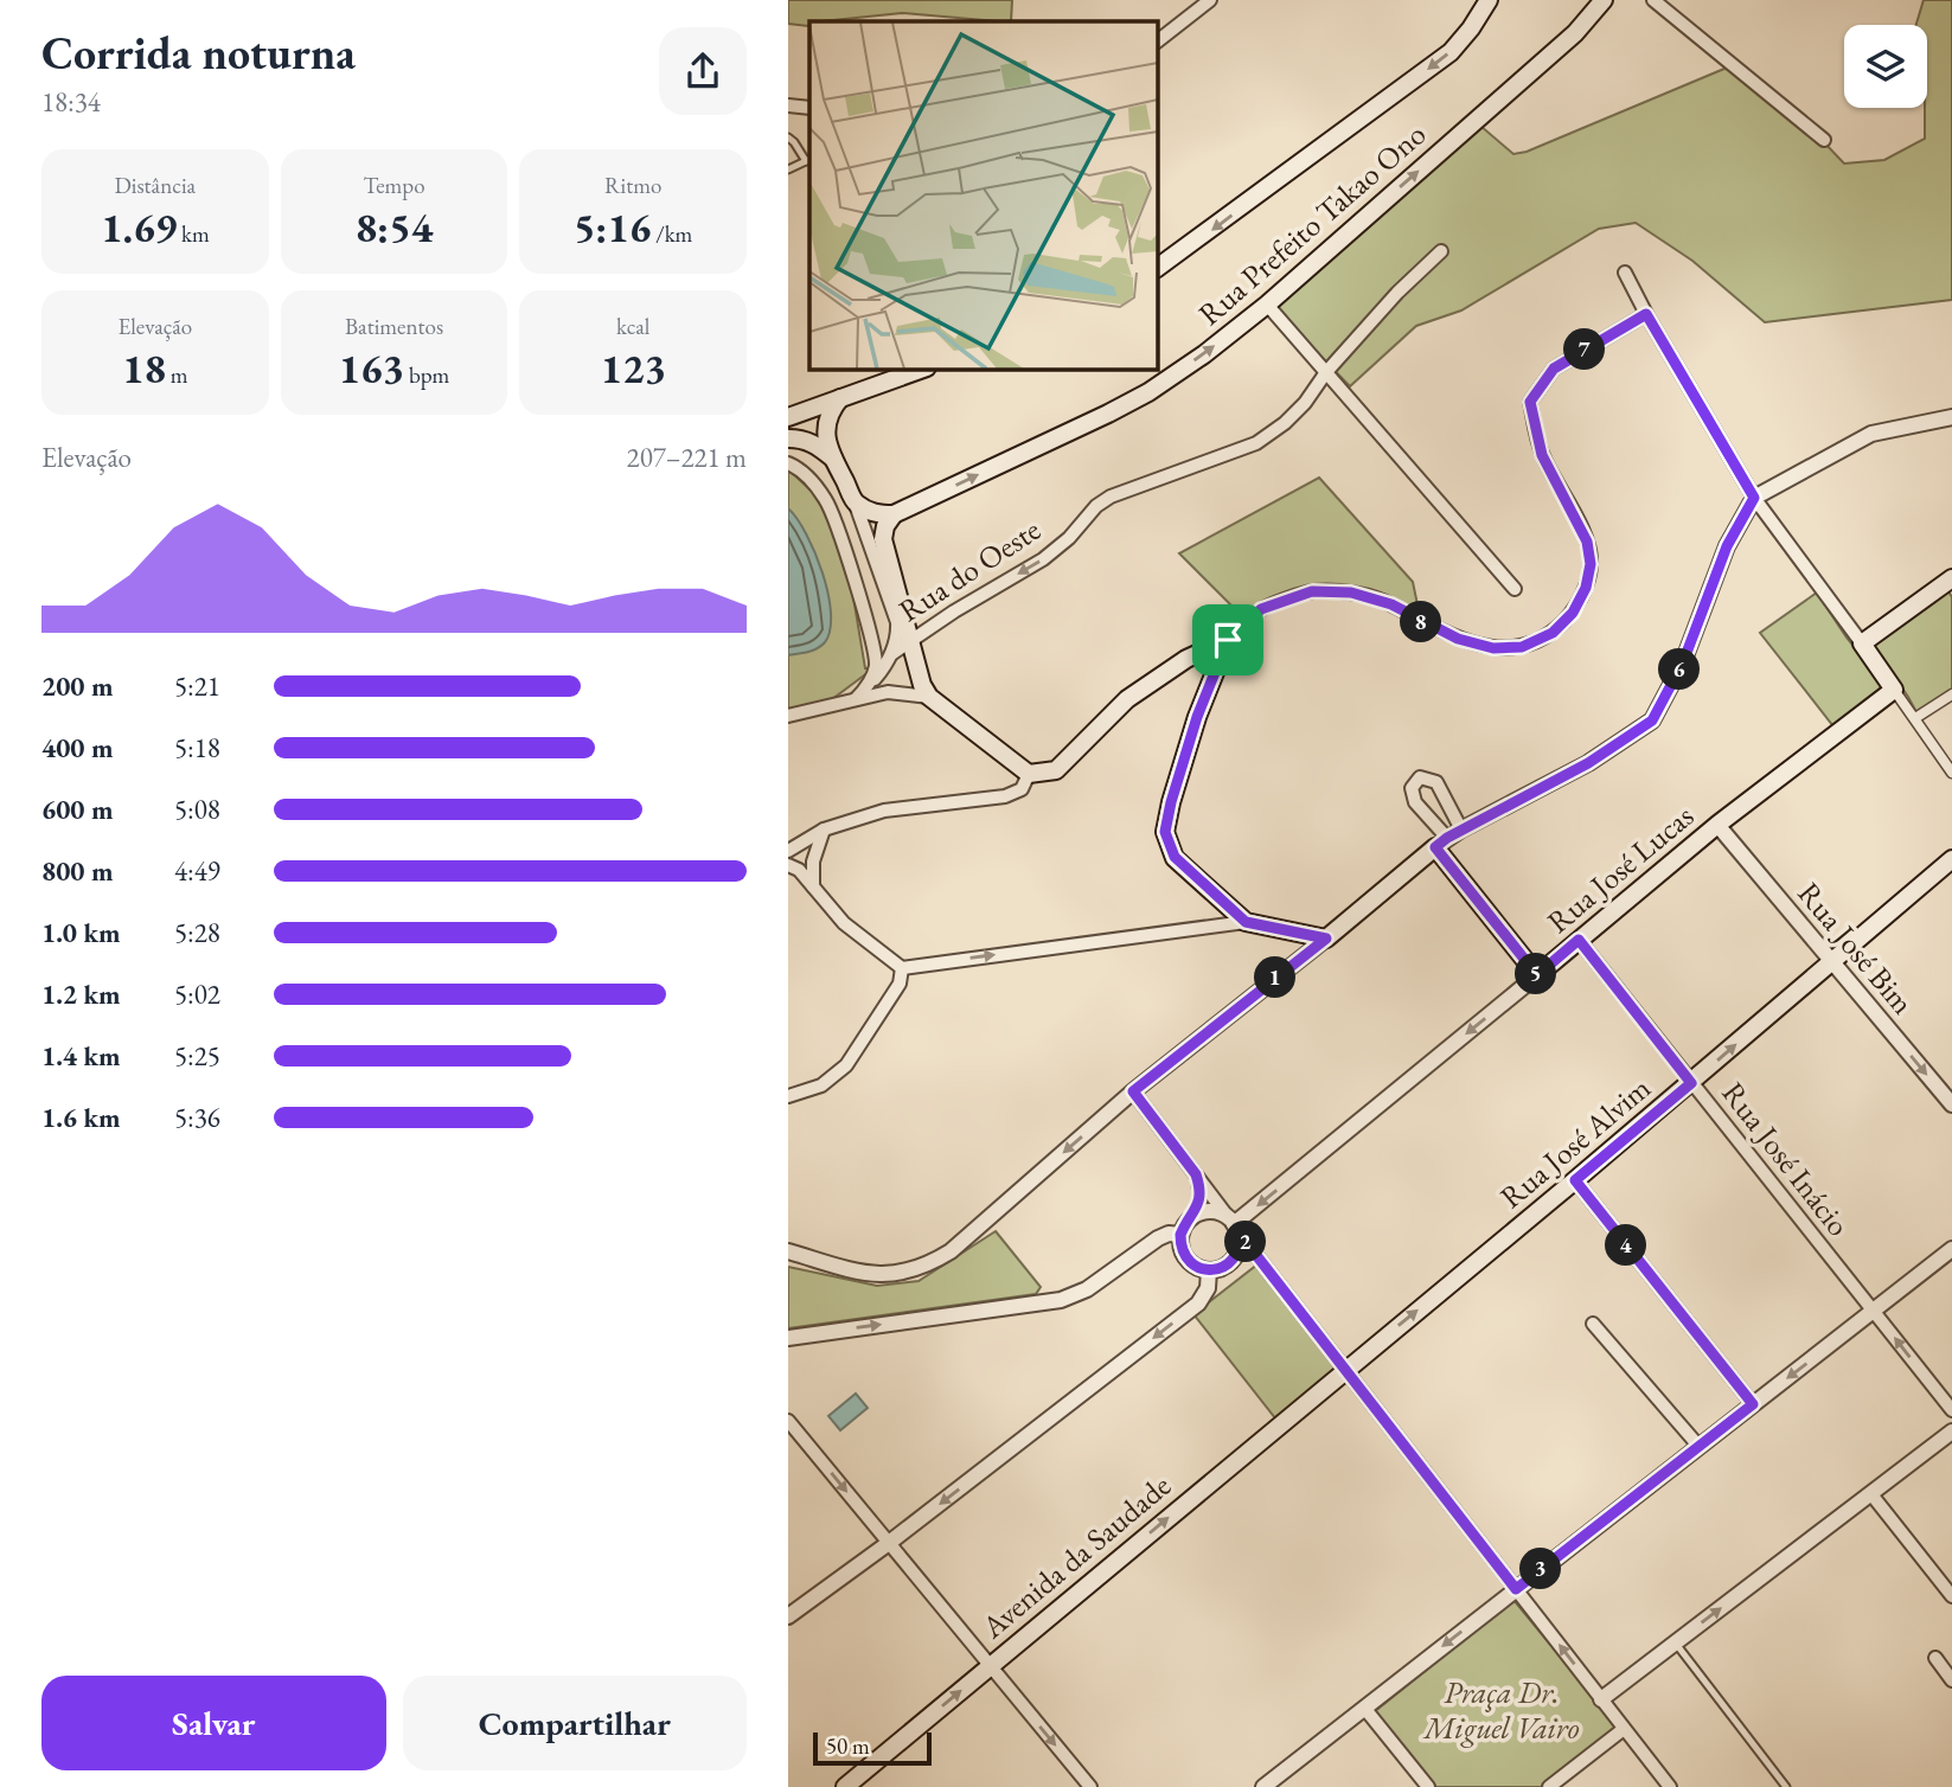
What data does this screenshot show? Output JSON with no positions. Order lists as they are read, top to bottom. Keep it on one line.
{"streets":{"main road":["Rua Prefeito Takao Ono","Rua José Lucas","Rua José Alvim","Avenida da Saudade"],"street":["Rua do Oeste","Rua José Bim","Rua José Inácio"]},"crossings":[["Rua José Lucas","Rua José Bim"],["Rua José Lucas","Rua José Inácio"],["Rua José Bim","Rua José Alvim"],["Rua José Alvim","Rua José Inácio"],["Rua José Alvim","Avenida da Saudade"]],"one_way":["Rua do Oeste","Rua José Lucas","Rua José Bim","Rua José Alvim","Avenida da Saudade"],"parks":["Praça Dr. Miguel Vairo"],"scale_bar":"50 m","page":{"heading":["Corrida noturna","18:34"],"stats":[["Distância","1.69 km"],["Tempo","8:54"],["Ritmo","5:16 /km"],["Elevação","18 m"],["Batimentos","163 bpm"],["kcal","123"]],"pins":["7","8","6","5","1","2","4","3"],"chart":["Elevação","207–221 m"],"list":[{"name":"200 m","note":"5:21"},{"name":"400 m","note":"5:18"},{"name":"600 m","note":"5:08"},{"name":"800 m","note":"4:49"},{"name":"1.0 km","note":"5:28"},{"name":"1.2 km","note":"5:02"},{"name":"1.4 km","note":"5:25"},{"name":"1.6 km","note":"5:36"}],"buttons":["Salvar","Compartilhar"],"scale":"50 m"}}
